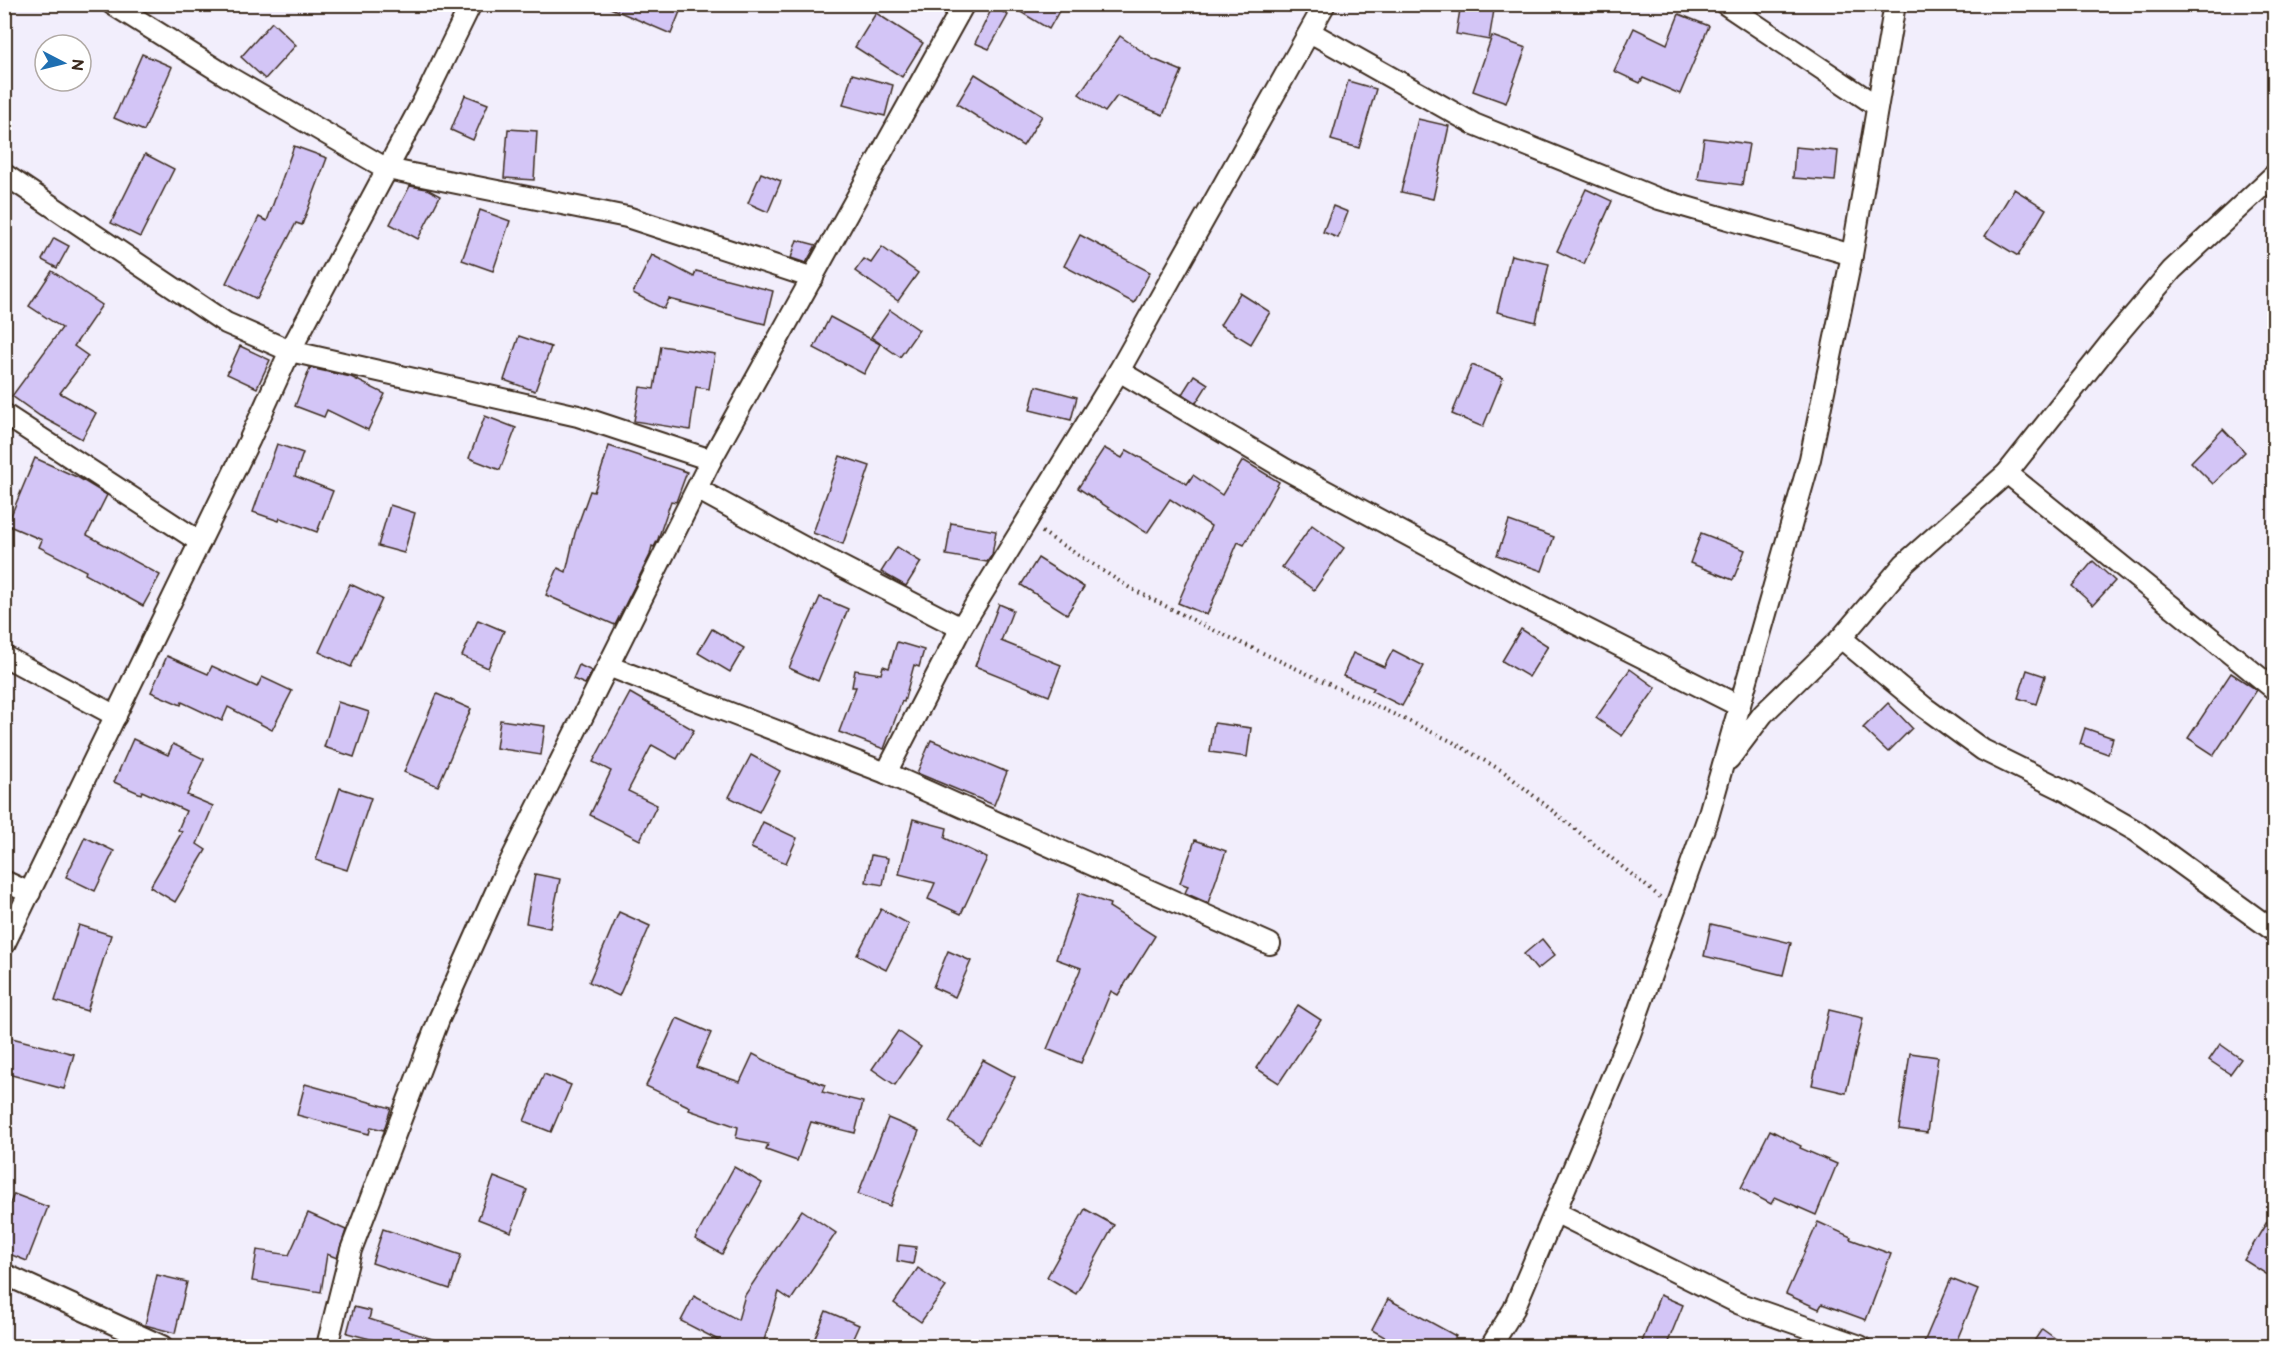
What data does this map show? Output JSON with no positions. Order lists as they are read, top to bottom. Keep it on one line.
{"north":"right"}
